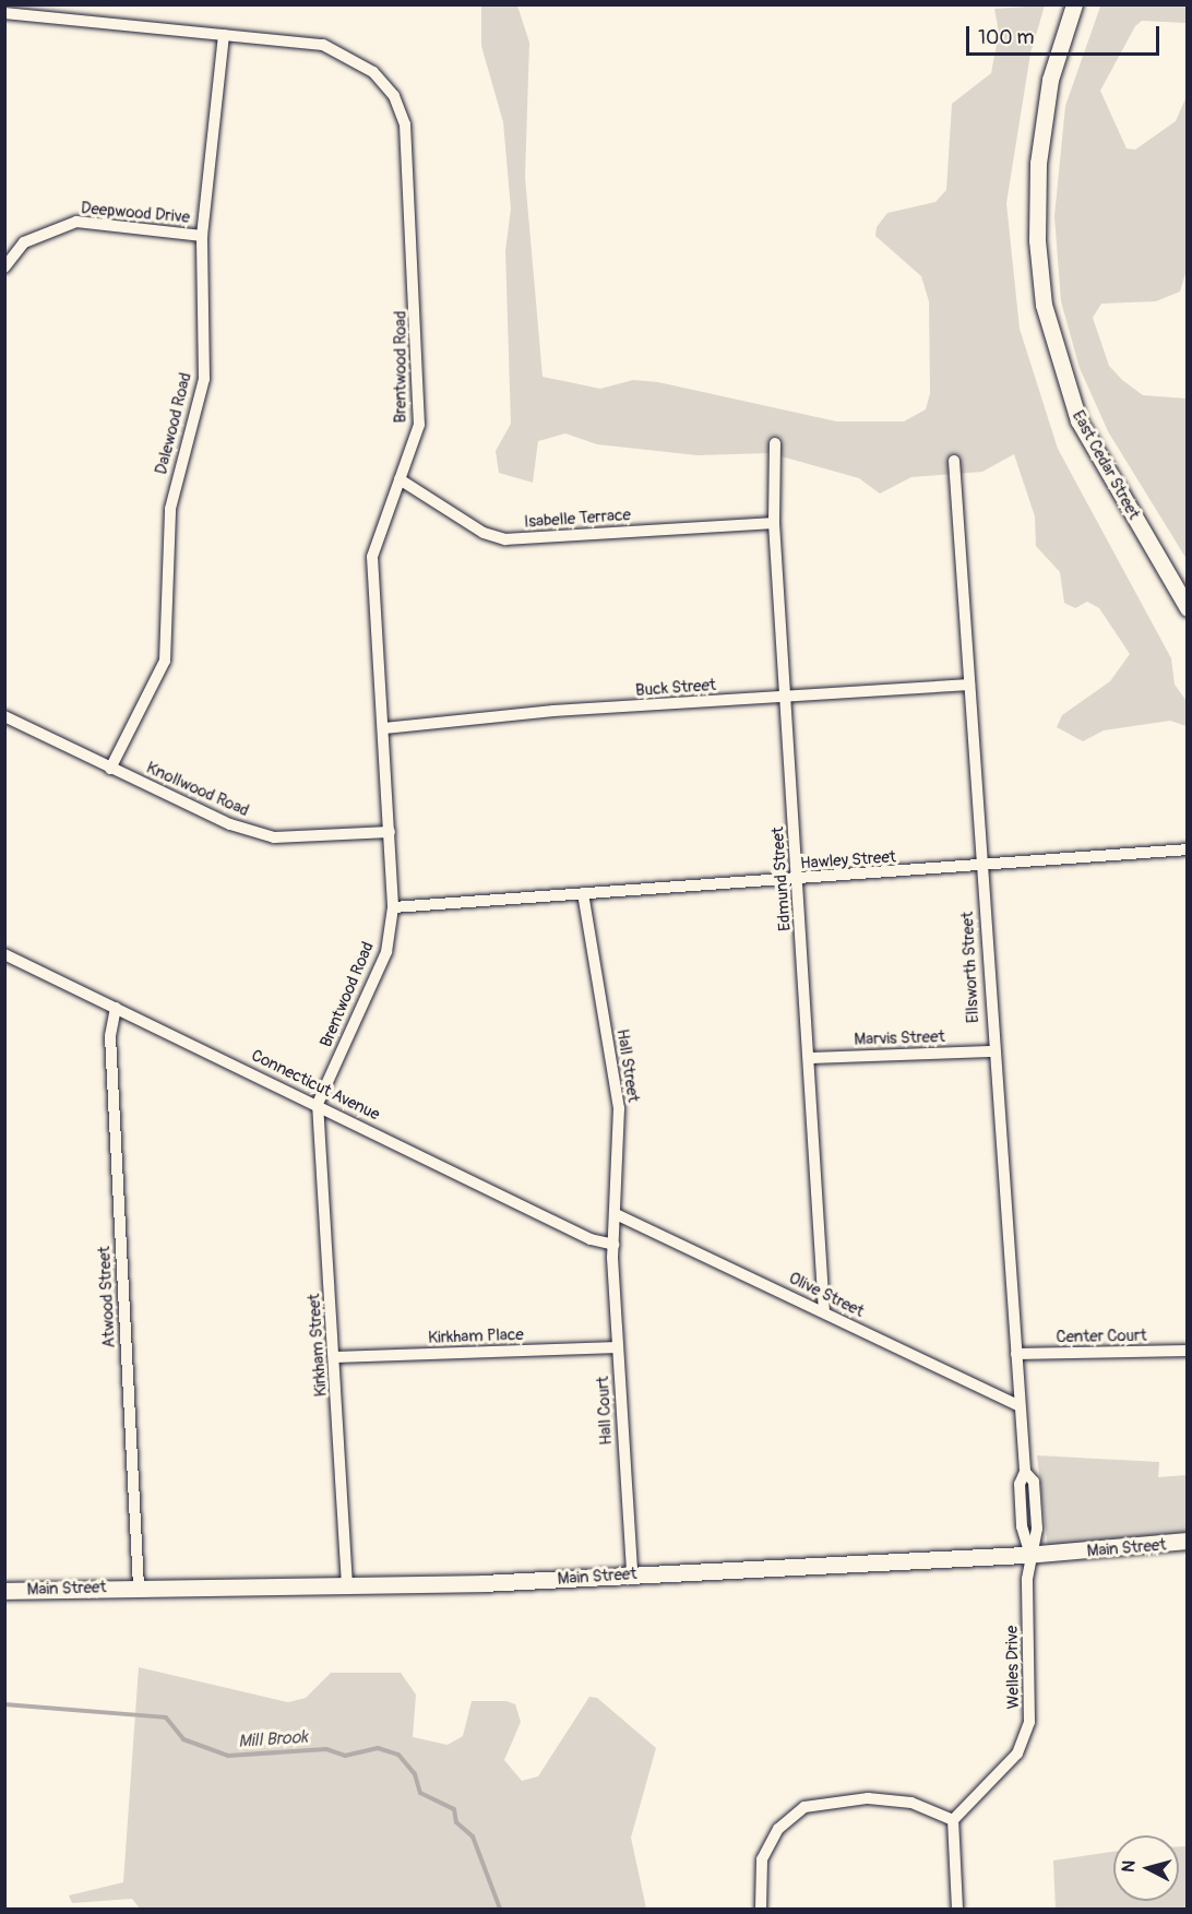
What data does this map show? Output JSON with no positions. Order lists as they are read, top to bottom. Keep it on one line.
{"streets":{"main road":["East Cedar Street","Main Street"],"street":["Deepwood Drive","Brentwood Road","Dalewood Road","Isabelle Terrace","Buck Street","Knollwood Road","Hawley Street","Edmund Street","Ellsworth Street","Marvis Street","Hall Street","Connecticut Avenue","Olive Street","Atwood Street","Kirkham Place","Center Court","Kirkham Street","Hall Court","Welles Drive"]},"crossings":[["Deepwood Drive","Dalewood Road"],["Brentwood Road","Dalewood Road"],["Brentwood Road","Isabelle Terrace"],["Brentwood Road","Buck Street"],["Brentwood Road","Knollwood Road"],["Brentwood Road","Hawley Street"],["Brentwood Road","Connecticut Avenue"],["Brentwood Road","Kirkham Street"],["Dalewood Road","Knollwood Road"],["Isabelle Terrace","Edmund Street"],["Buck Street","Edmund Street"],["Buck Street","Ellsworth Street"],["Hawley Street","Edmund Street"],["Hawley Street","Ellsworth Street"],["Hawley Street","Hall Street"],["Edmund Street","Marvis Street"],["Edmund Street","Olive Street"],["Ellsworth Street","Marvis Street"],["Ellsworth Street","Olive Street"],["Ellsworth Street","Center Court"],["Ellsworth Street","Main Street"],["Ellsworth Street","Welles Drive"],["Hall Street","Connecticut Avenue"],["Hall Street","Olive Street"],["Hall Street","Hall Court"],["Connecticut Avenue","Atwood Street"],["Connecticut Avenue","Kirkham Street"],["Connecticut Avenue","Hall Court"],["Atwood Street","Main Street"],["Kirkham Place","Kirkham Street"],["Kirkham Place","Hall Court"],["Kirkham Street","Main Street"],["Hall Court","Main Street"],["Main Street","Welles Drive"]],"water":["Mill Brook"],"scale_bar":"100 m","north":"left"}
